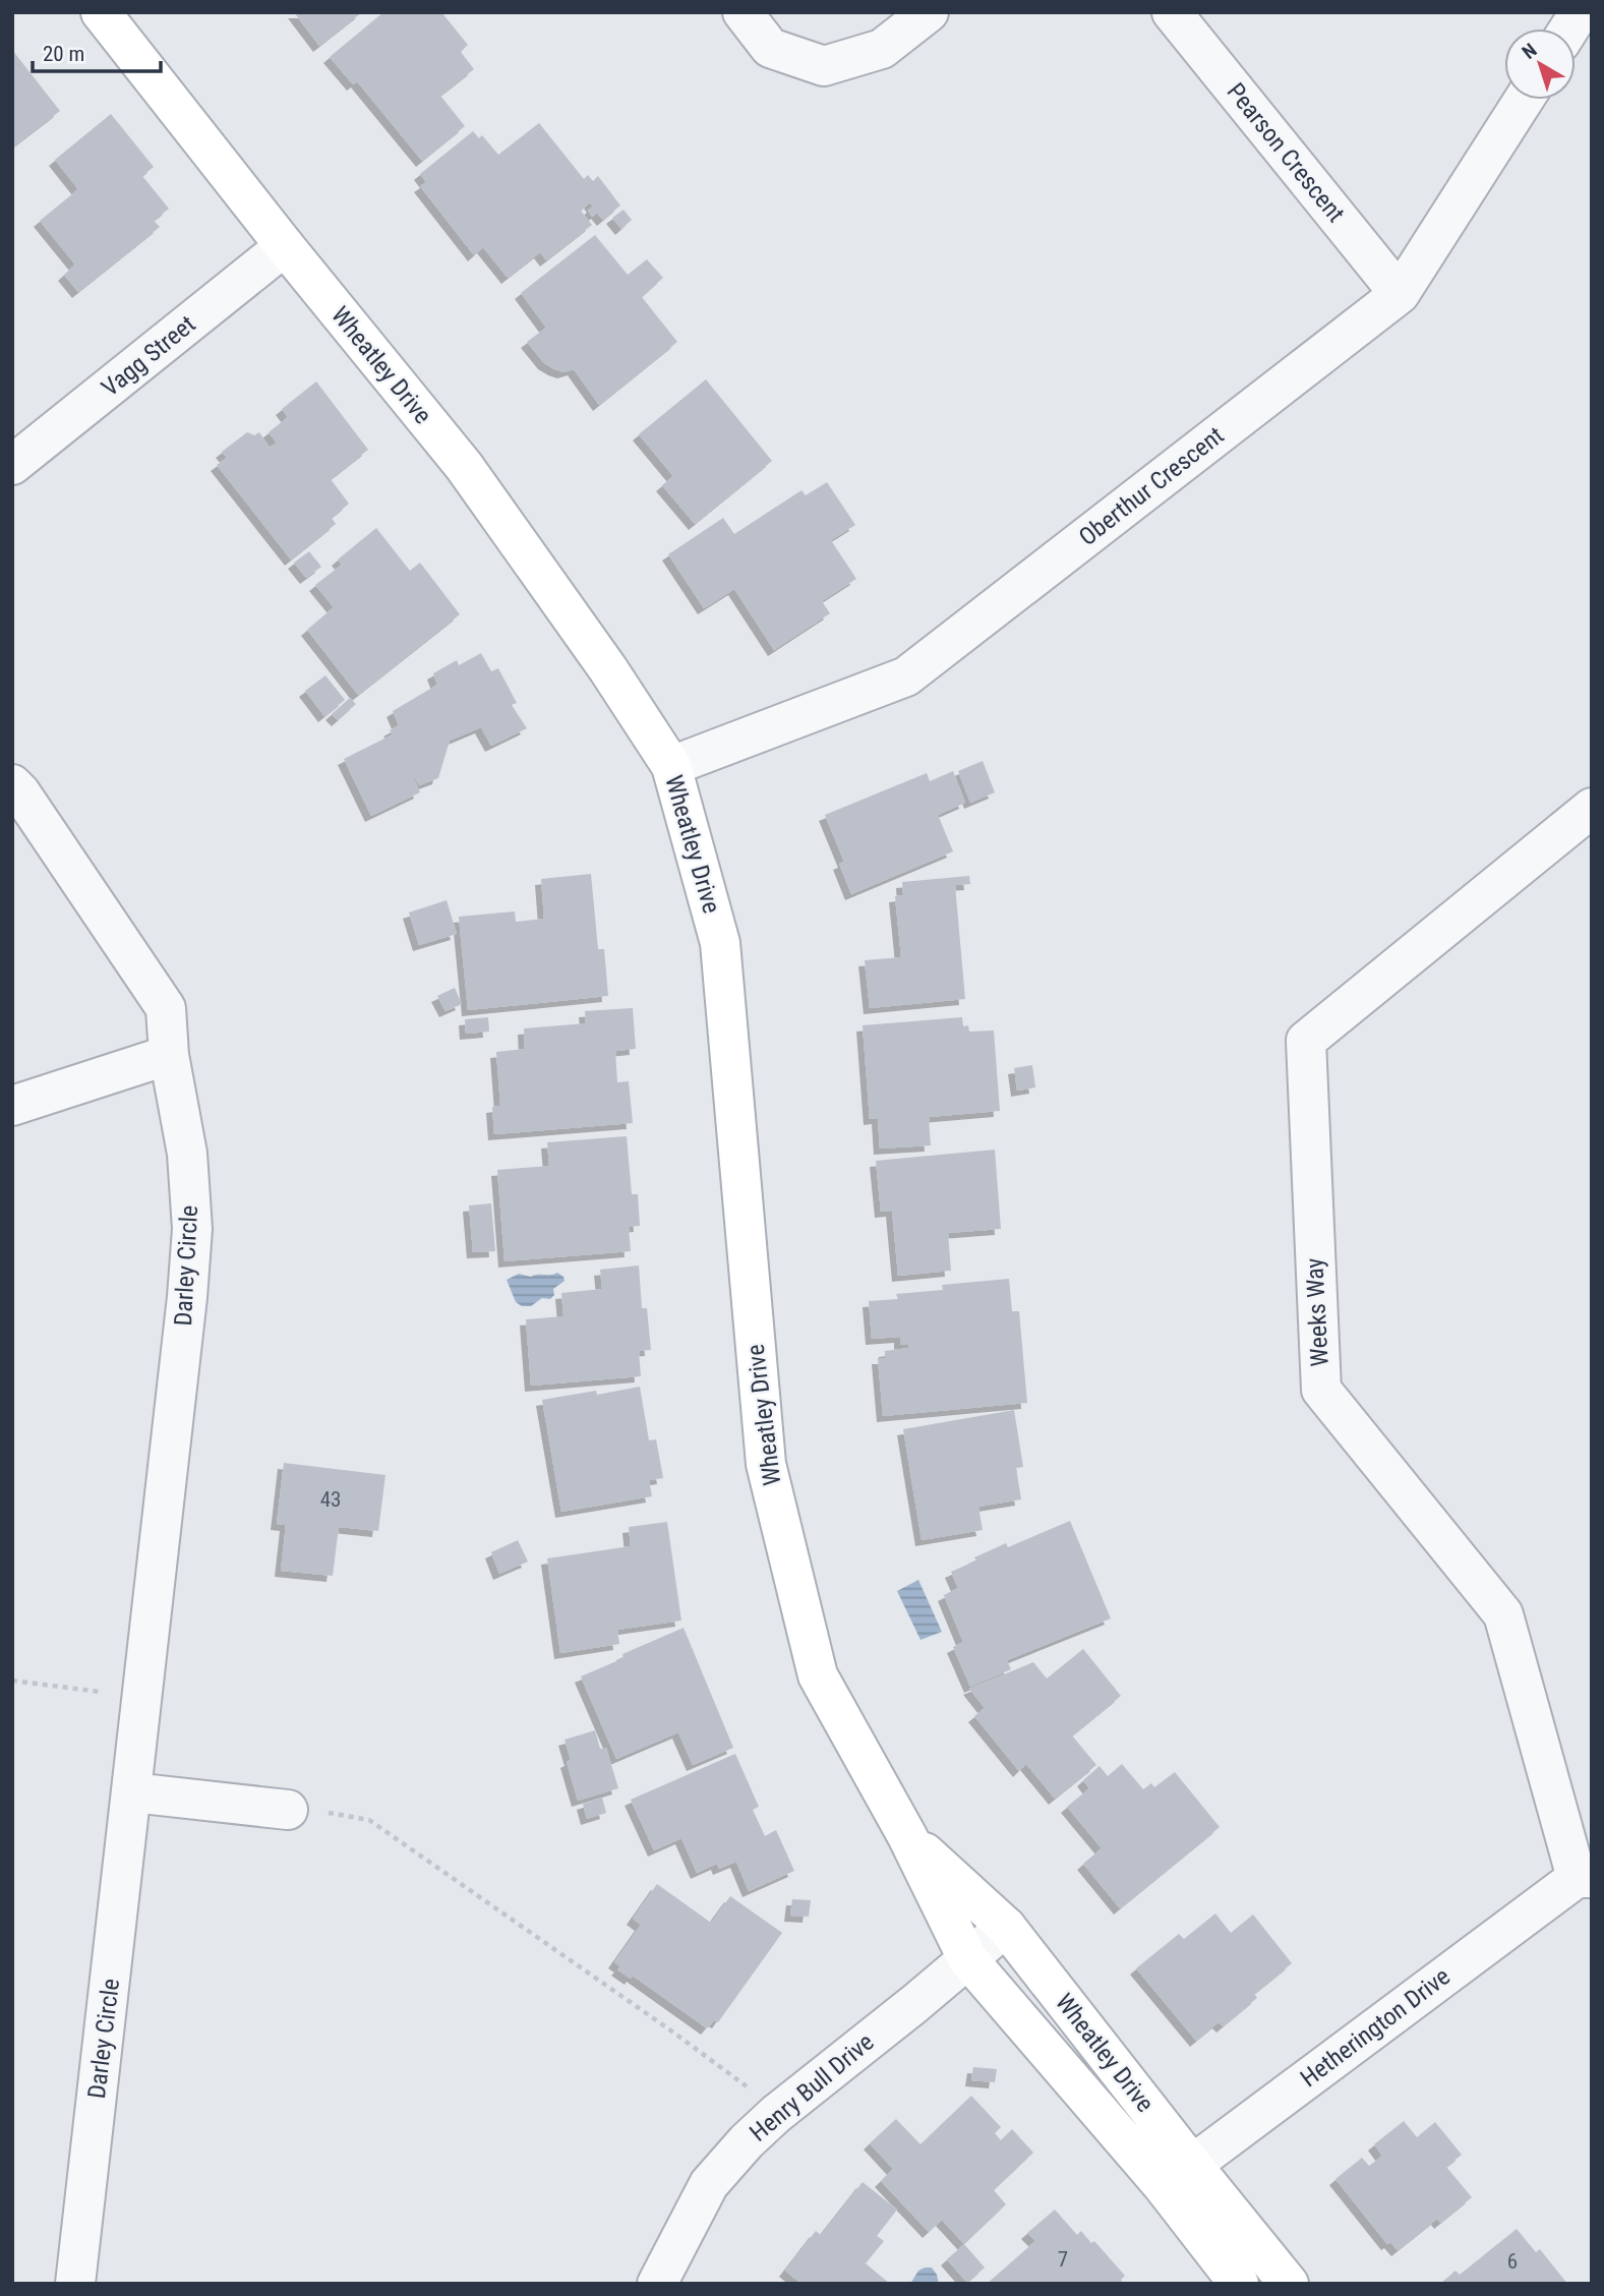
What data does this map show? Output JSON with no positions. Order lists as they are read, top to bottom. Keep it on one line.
{"streets":{"street":["Pearson Crescent","Vagg Street","Wheatley Drive","Oberthur Crescent","Darley Circle","Weeks Way","Hetherington Drive","Henry Bull Drive"]},"crossings":[["Pearson Crescent","Oberthur Crescent"],["Vagg Street","Wheatley Drive"],["Wheatley Drive","Oberthur Crescent"],["Wheatley Drive","Hetherington Drive"],["Wheatley Drive","Henry Bull Drive"],["Weeks Way","Hetherington Drive"]],"house_numbers":["43","7","6"],"scale_bar":"20 m","north":"top left"}
